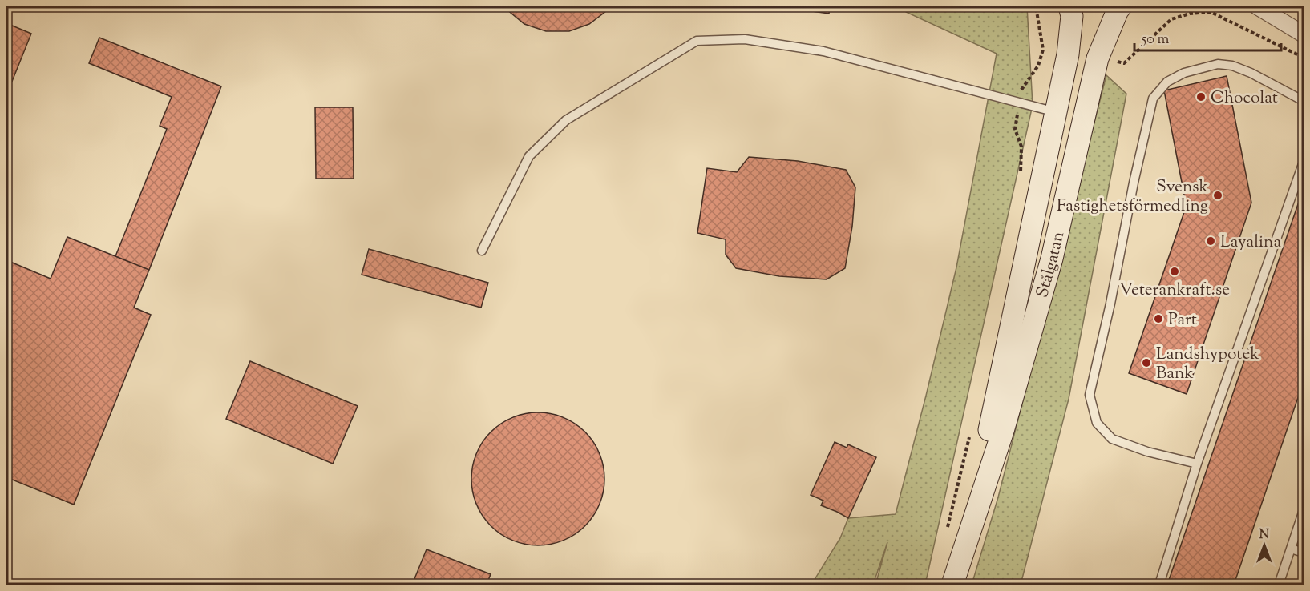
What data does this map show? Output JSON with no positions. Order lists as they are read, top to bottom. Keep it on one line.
{"streets":{"main road":["Stålgatan"]},"places":["Chocolat","Svensk Fastighetsförmedling","Layalina","Veterankraft.se","Part","Landshypotek Bank"],"scale_bar":"50 m","north":"top"}
